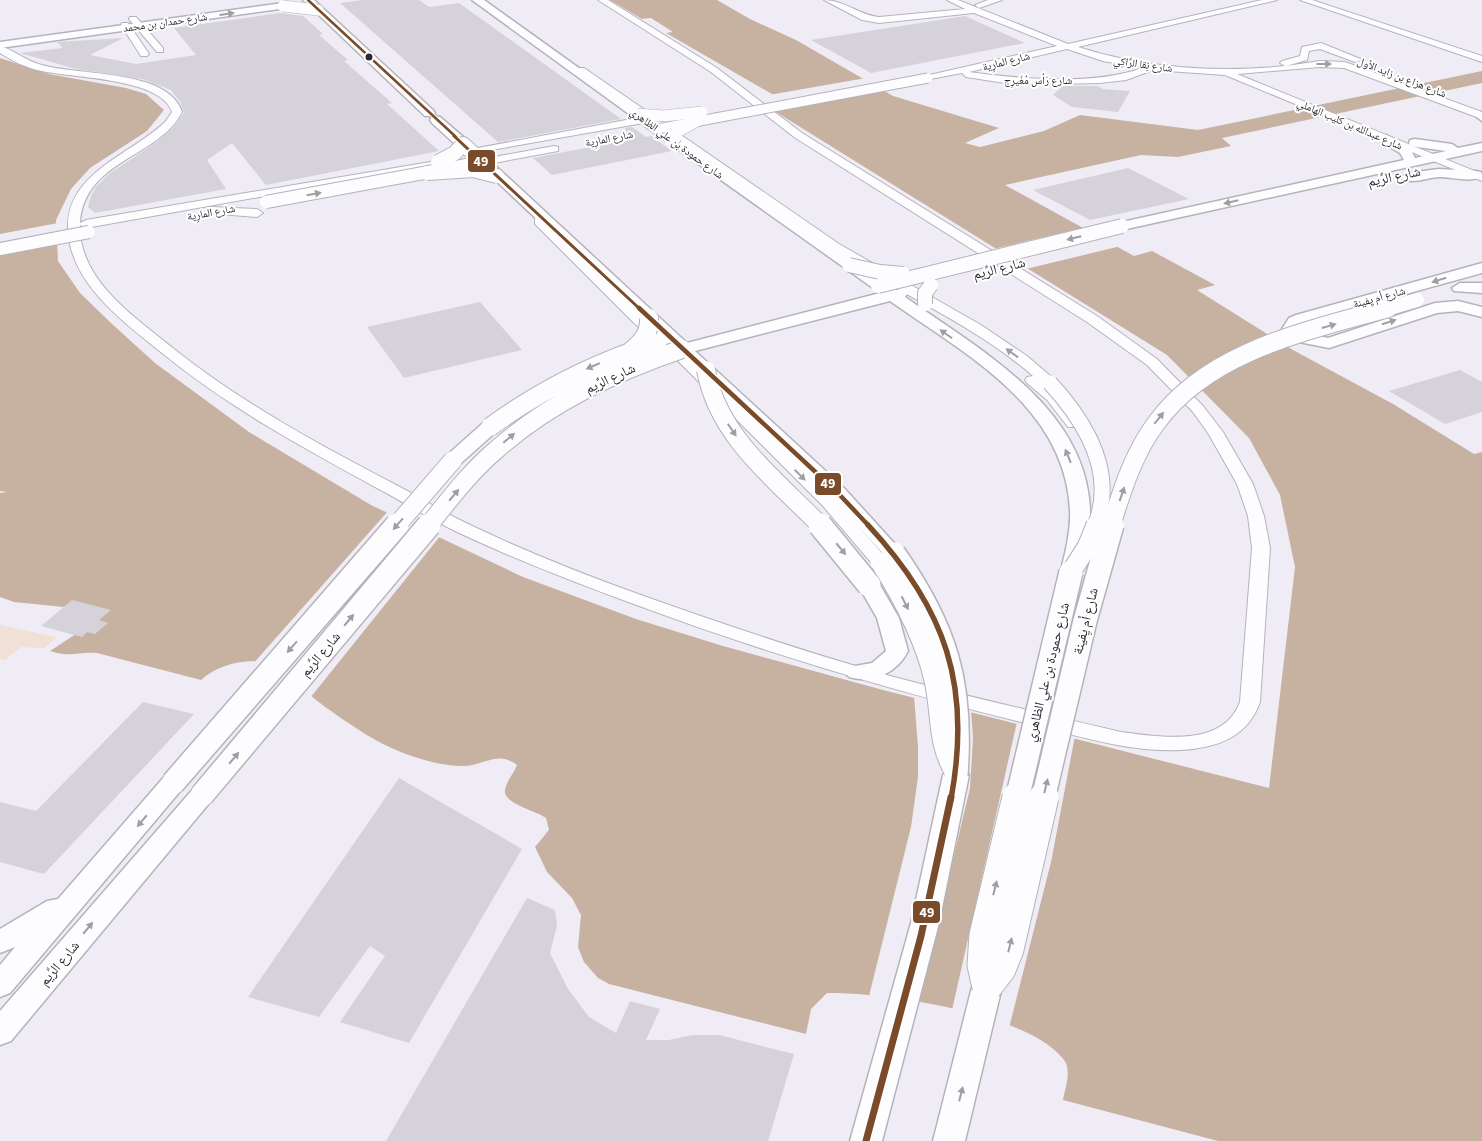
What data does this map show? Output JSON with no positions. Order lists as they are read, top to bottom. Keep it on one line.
{"streets":{"main road":["شارع حمدان بن محمد","شارع حمودة بن علي الظاهري","شارع الرِّيم","شارع أم يِفينة"],"street":["شارع المارِية","شارع نِقا الرَّاكِي","شارع هزاع بن زايد الأول","شارع رَأس مُغَيرِج","شارع عبدالله بن كليب الهاملي"]},"crossings":[["شارع المارِية","شارع نِقا الرَّاكِي"],["شارع المارِية","شارع رَأس مُغَيرِج"],["شارع المارِية","شارع حمودة بن علي الظاهري"],["شارع نِقا الرَّاكِي","شارع هزاع بن زايد الأول"],["شارع نِقا الرَّاكِي","شارع رَأس مُغَيرِج"],["شارع نِقا الرَّاكِي","شارع عبدالله بن كليب الهاملي"],["شارع عبدالله بن كليب الهاملي","شارع الرِّيم"],["شارع حمودة بن علي الظاهري","شارع الرِّيم"],["شارع حمودة بن علي الظاهري","شارع أم يِفينة"]],"lines":["transit line 49"]}
